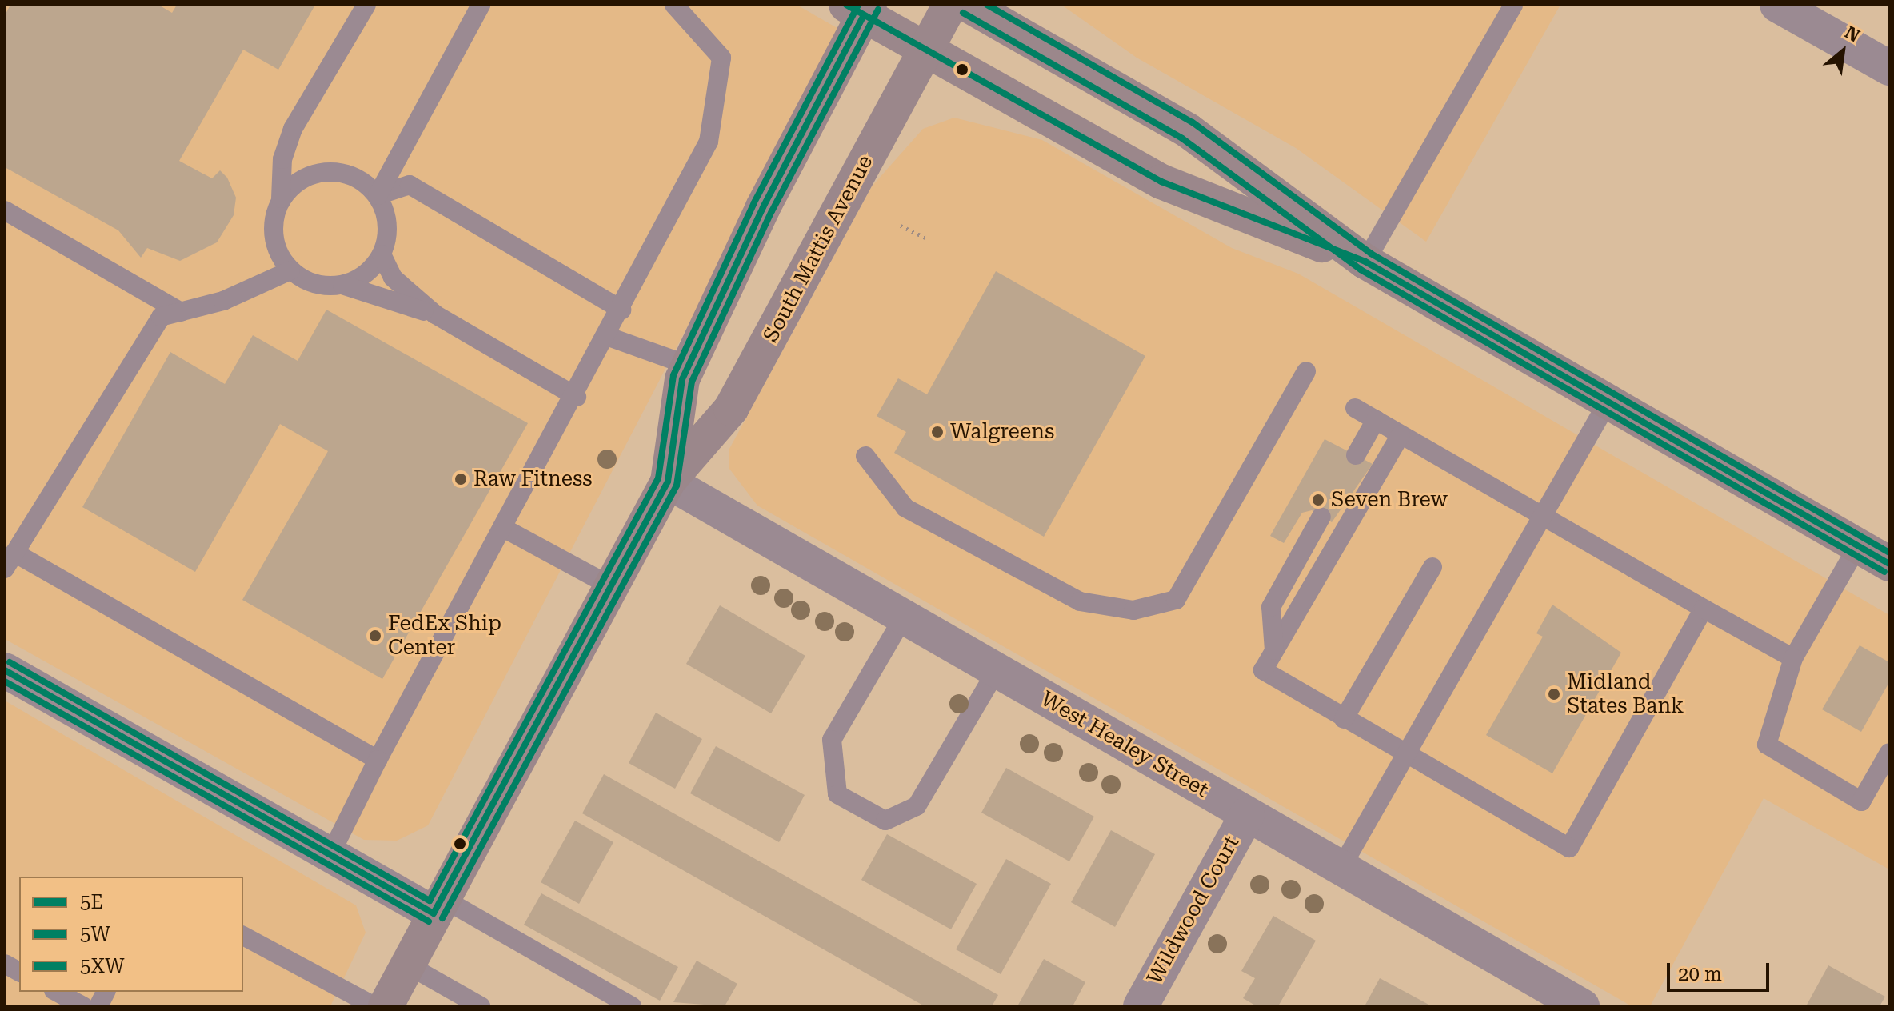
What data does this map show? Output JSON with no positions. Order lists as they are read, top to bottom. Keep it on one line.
{"streets":{"main road":["South Mattis Avenue"],"street":["West Healey Street","Wildwood Court"]},"crossings":[["South Mattis Avenue","West Healey Street"],["West Healey Street","Wildwood Court"]],"places":["Walgreens","Raw Fitness","Seven Brew","FedEx Ship Center","Midland States Bank"],"lines":["transit line 5E","transit line 5XW","transit line 5W"],"legend":["5E","5W","5XW"],"scale_bar":"20 m","north":"top right"}
